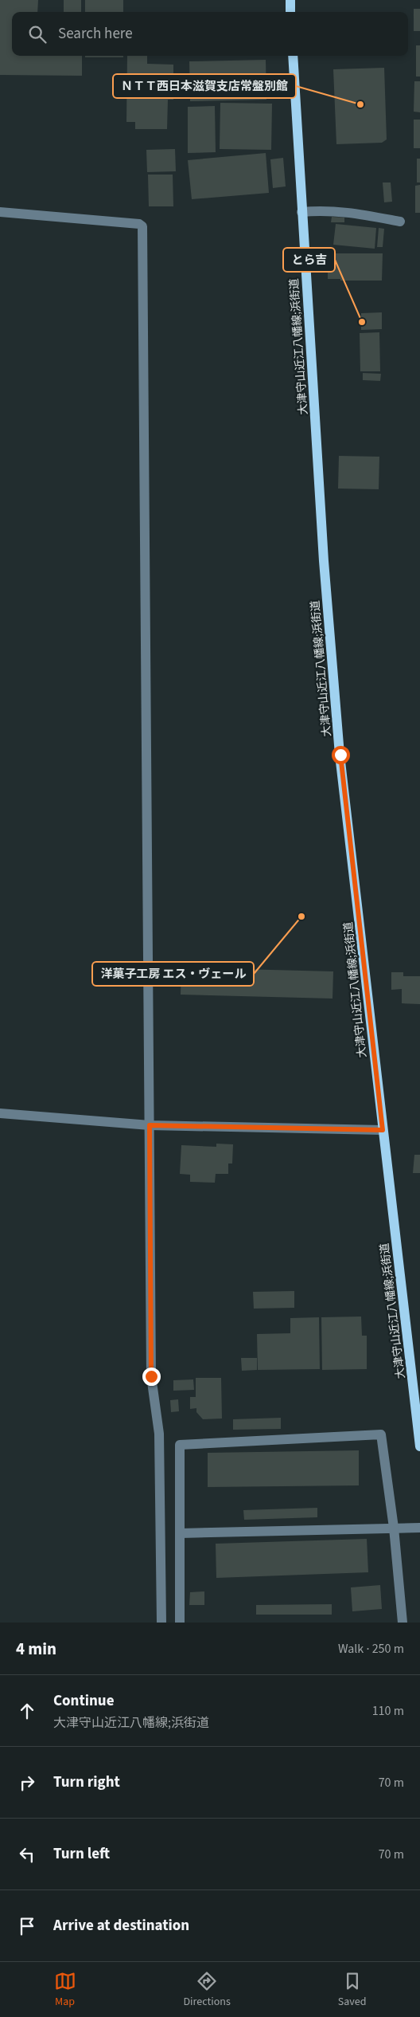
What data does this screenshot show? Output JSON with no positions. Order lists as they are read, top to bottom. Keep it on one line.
{"streets":{"main road":["大津守山近江八幡線;浜街道"]},"places":["ＮＴＴ西日本滋賀支店常盤別館","とら吉","洋菓子工房 エス・ヴェール"],"page":{"search":"Search here","heading":["4 min","Walk · 250 m"],"list":[["Continue","大津守山近江八幡線;浜街道","110 m"],["Turn right","70 m"],["Turn left","70 m"],"Arrive at destination"],"nav":["Map","Directions","Saved"]}}
